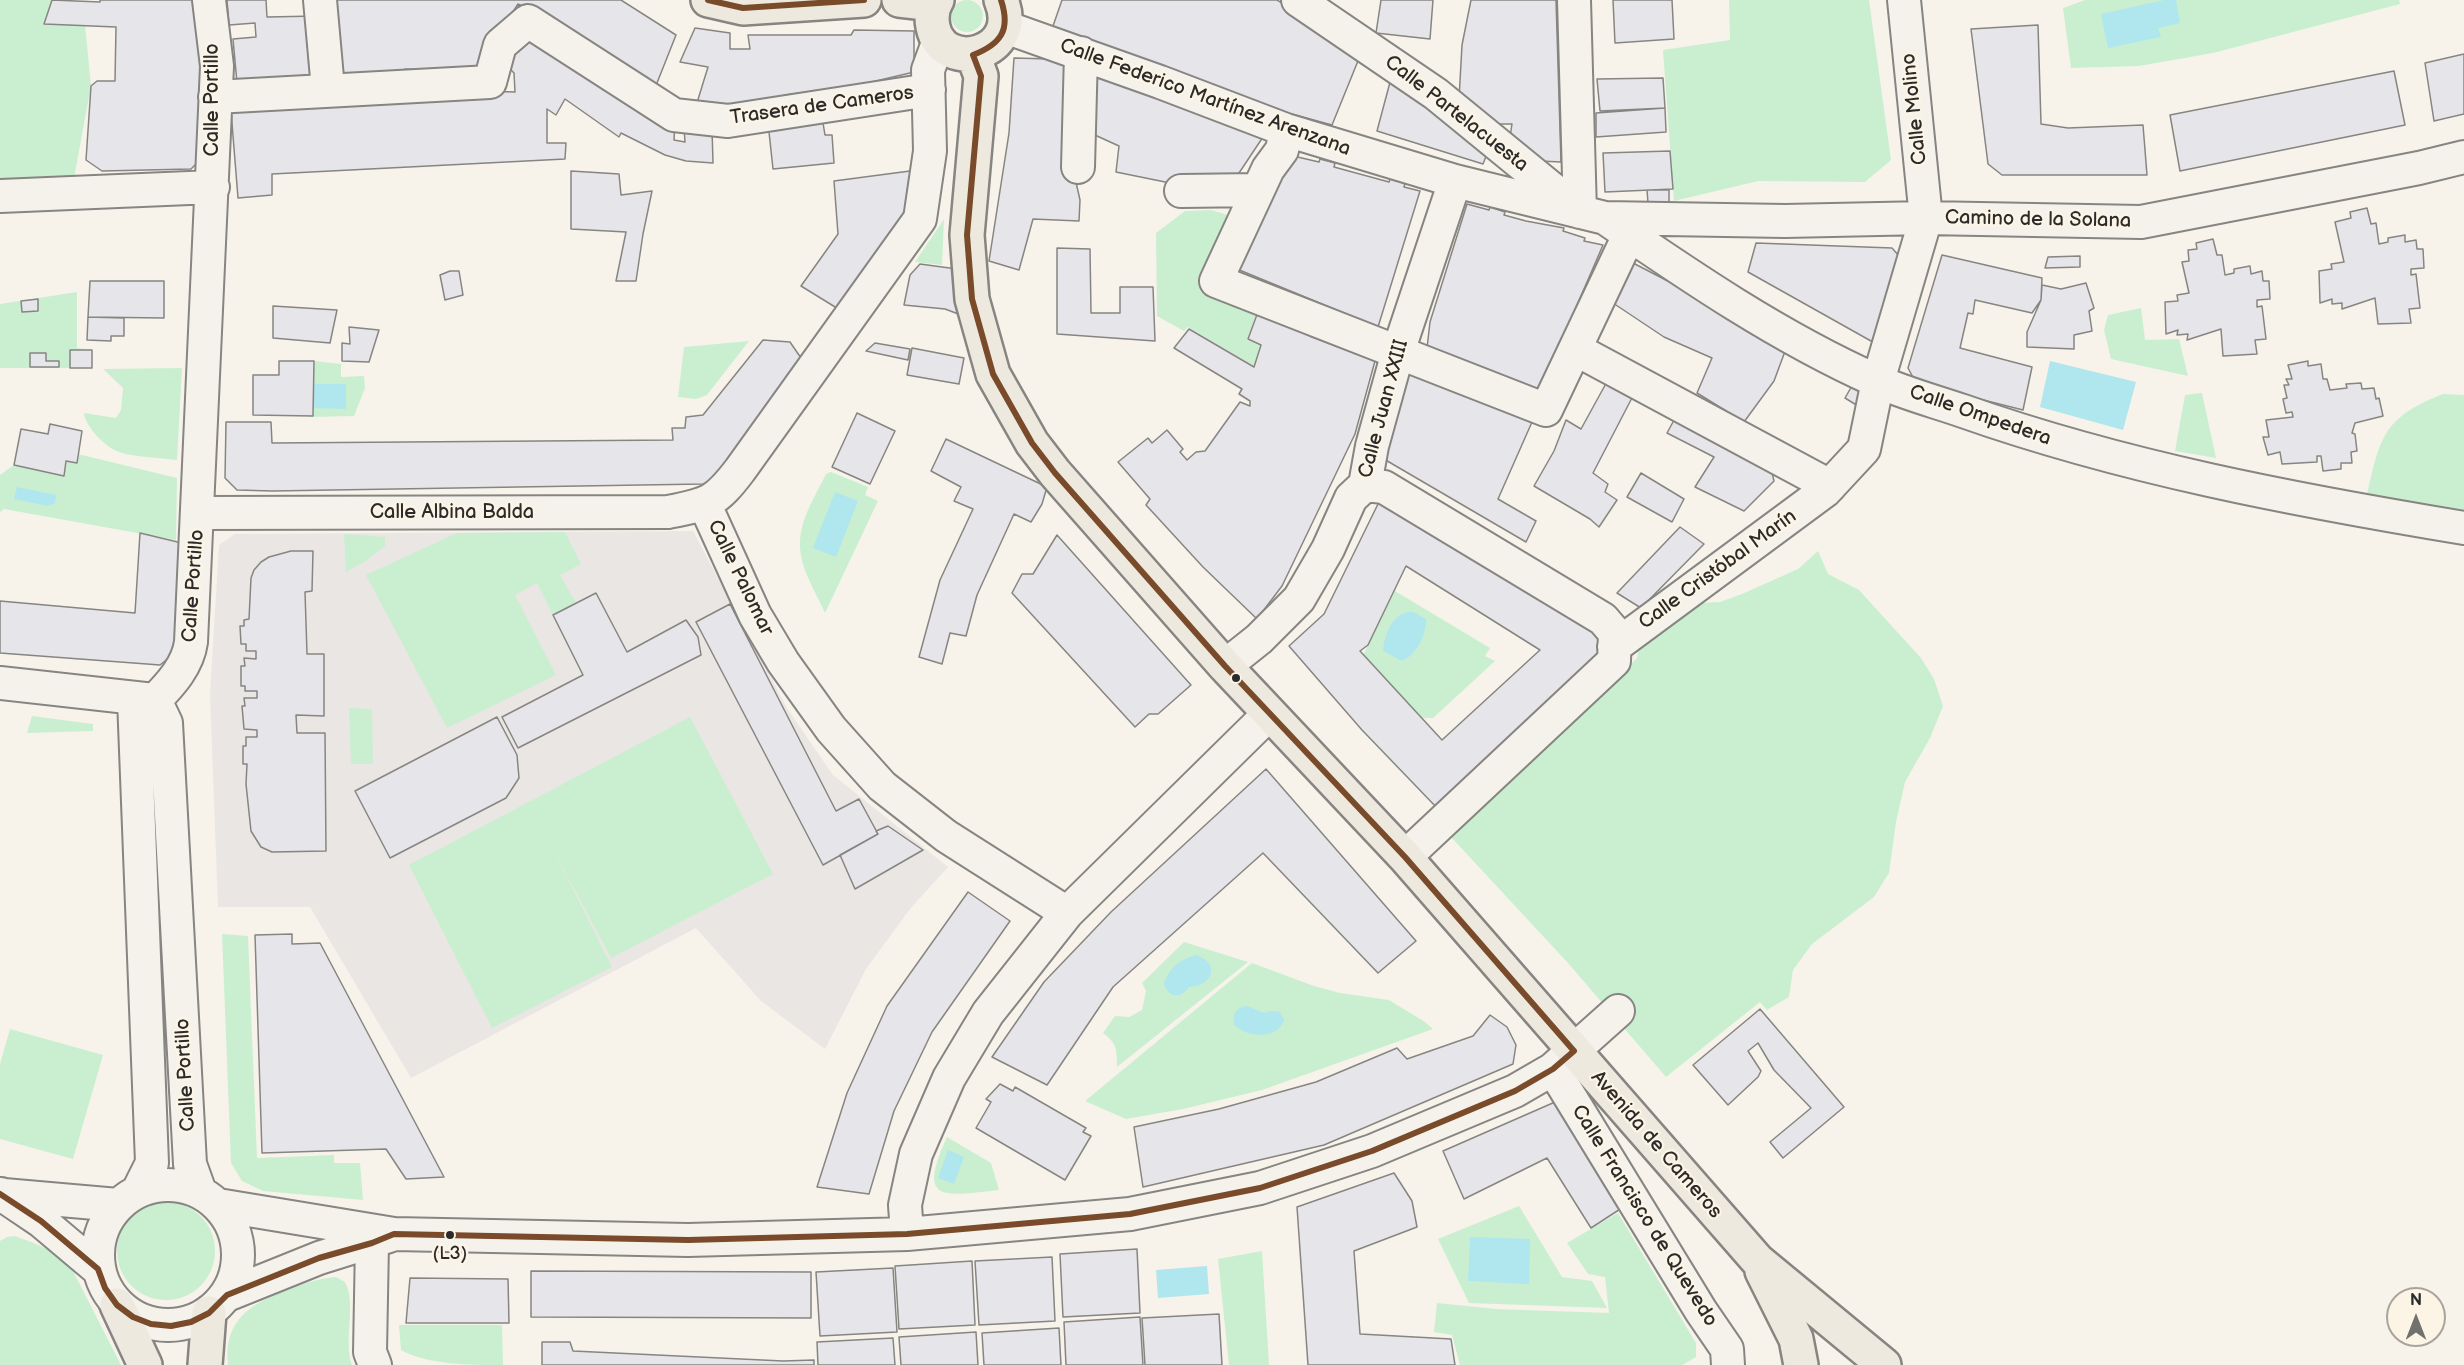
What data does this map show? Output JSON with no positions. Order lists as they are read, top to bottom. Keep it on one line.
{"streets":{"main road":["Avenida de Cameros"],"street":["Calle Federico Martínez Arenzana","Calle Portillo","Trasera de Cameros","Calle Molino","Calle Partelacuesta","Camino de la Solana","Calle Juan XXIII","Calle Ompedera","Calle Albina Balda","Calle Cristóbal Marín","Calle Palomar","Calle Francisco de Quevedo"]},"crossings":[["Calle Federico Martínez Arenzana","Calle Partelacuesta"],["Calle Federico Martínez Arenzana","Camino de la Solana"],["Calle Federico Martínez Arenzana","Calle Juan XXIII"],["Calle Federico Martínez Arenzana","Calle Ompedera"],["Calle Portillo","Calle Albina Balda"],["Trasera de Cameros","Calle Palomar"],["Calle Molino","Camino de la Solana"],["Calle Molino","Calle Cristóbal Marín"],["Calle Partelacuesta","Camino de la Solana"],["Calle Partelacuesta","Calle Ompedera"],["Camino de la Solana","Calle Ompedera"],["Camino de la Solana","Calle Cristóbal Marín"],["Calle Juan XXIII","Avenida de Cameros"],["Calle Ompedera","Calle Cristóbal Marín"],["Calle Albina Balda","Calle Palomar"],["Calle Cristóbal Marín","Avenida de Cameros"],["Avenida de Cameros","Calle Francisco de Quevedo"]],"places":["(L3)"],"north":"top"}
